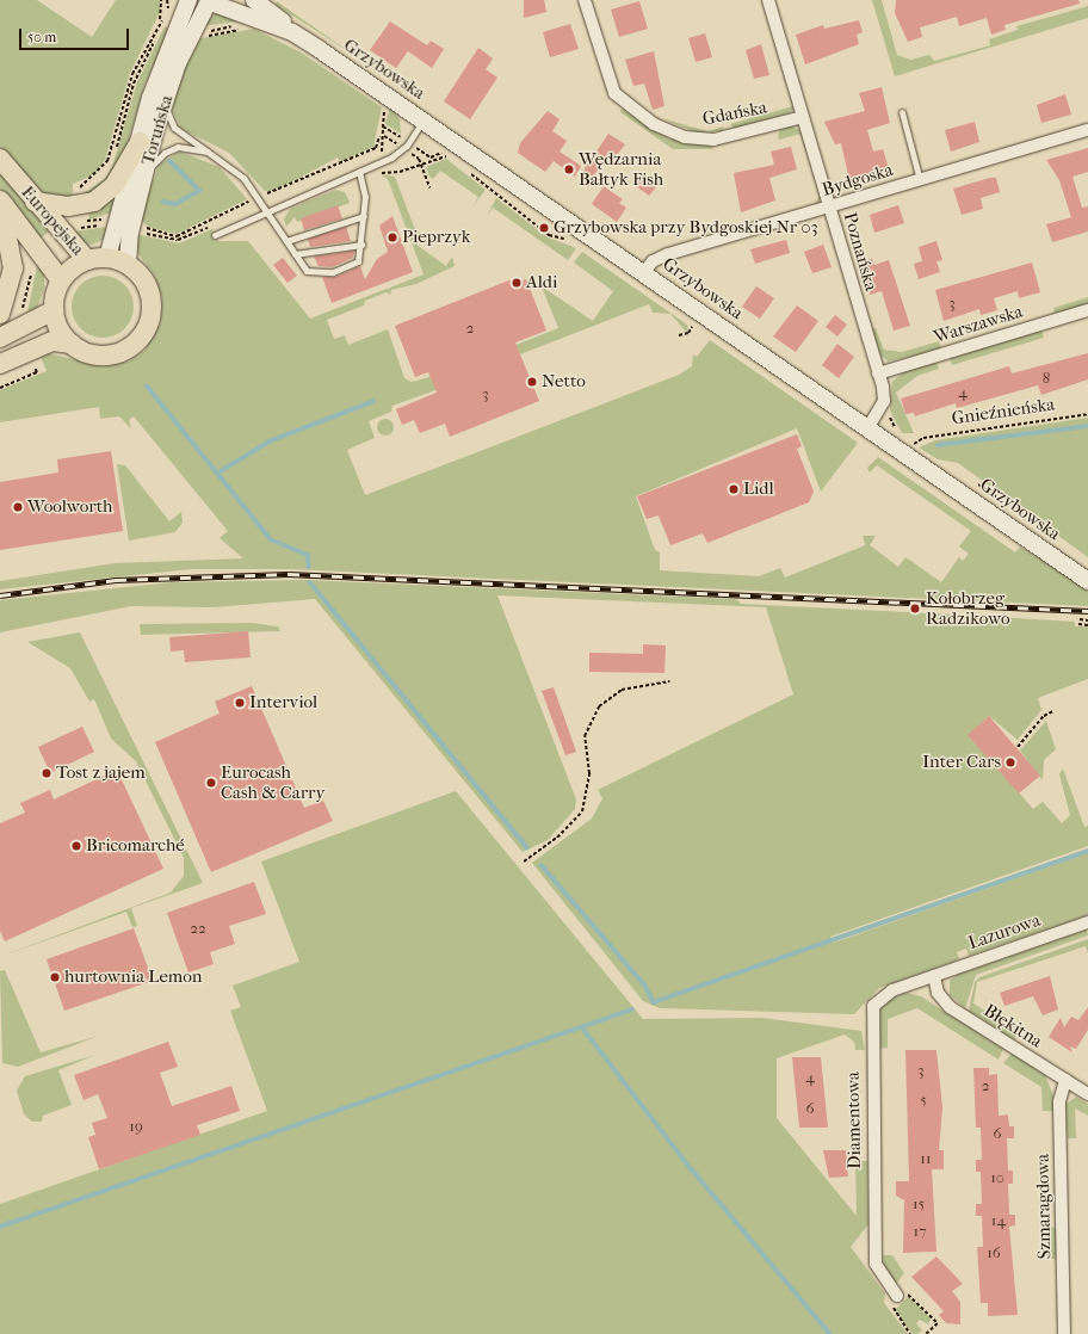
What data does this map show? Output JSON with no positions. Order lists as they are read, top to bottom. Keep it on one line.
{"streets":{"main road":["Europejska"],"street":["Grzybowska","Gdańska","Toruńska","Bydgoska","Poznańska","Warszawska","Lazurowa","Błękitna","Diamentowa","Szmaragdowa"],"path":["Gnieźnieńska"]},"crossings":[["Grzybowska","Toruńska"],["Grzybowska","Bydgoska"],["Grzybowska","Poznańska"],["Gdańska","Poznańska"],["Toruńska","Europejska"],["Bydgoska","Poznańska"],["Poznańska","Warszawska"],["Lazurowa","Błękitna"],["Lazurowa","Diamentowa"],["Błękitna","Diamentowa"],["Błękitna","Szmaragdowa"]],"places":["Wędzarnia Bałtyk Fish","Grzybowska przy Bydgoskiej Nr 03","Pieprzyk","Aldi","Netto","Lidl","Woolworth","Kołobrzeg Radzikowo","Interviol","Inter Cars","Tost z jajem","Eurocash Cash & Carry","Bricomarché","hurtownia Lemon"],"house_numbers":["3","2","8","4","3","22","3","4","2","5","6","19","6","11","10","15","14","17","16"],"scale_bar":"50 m"}
